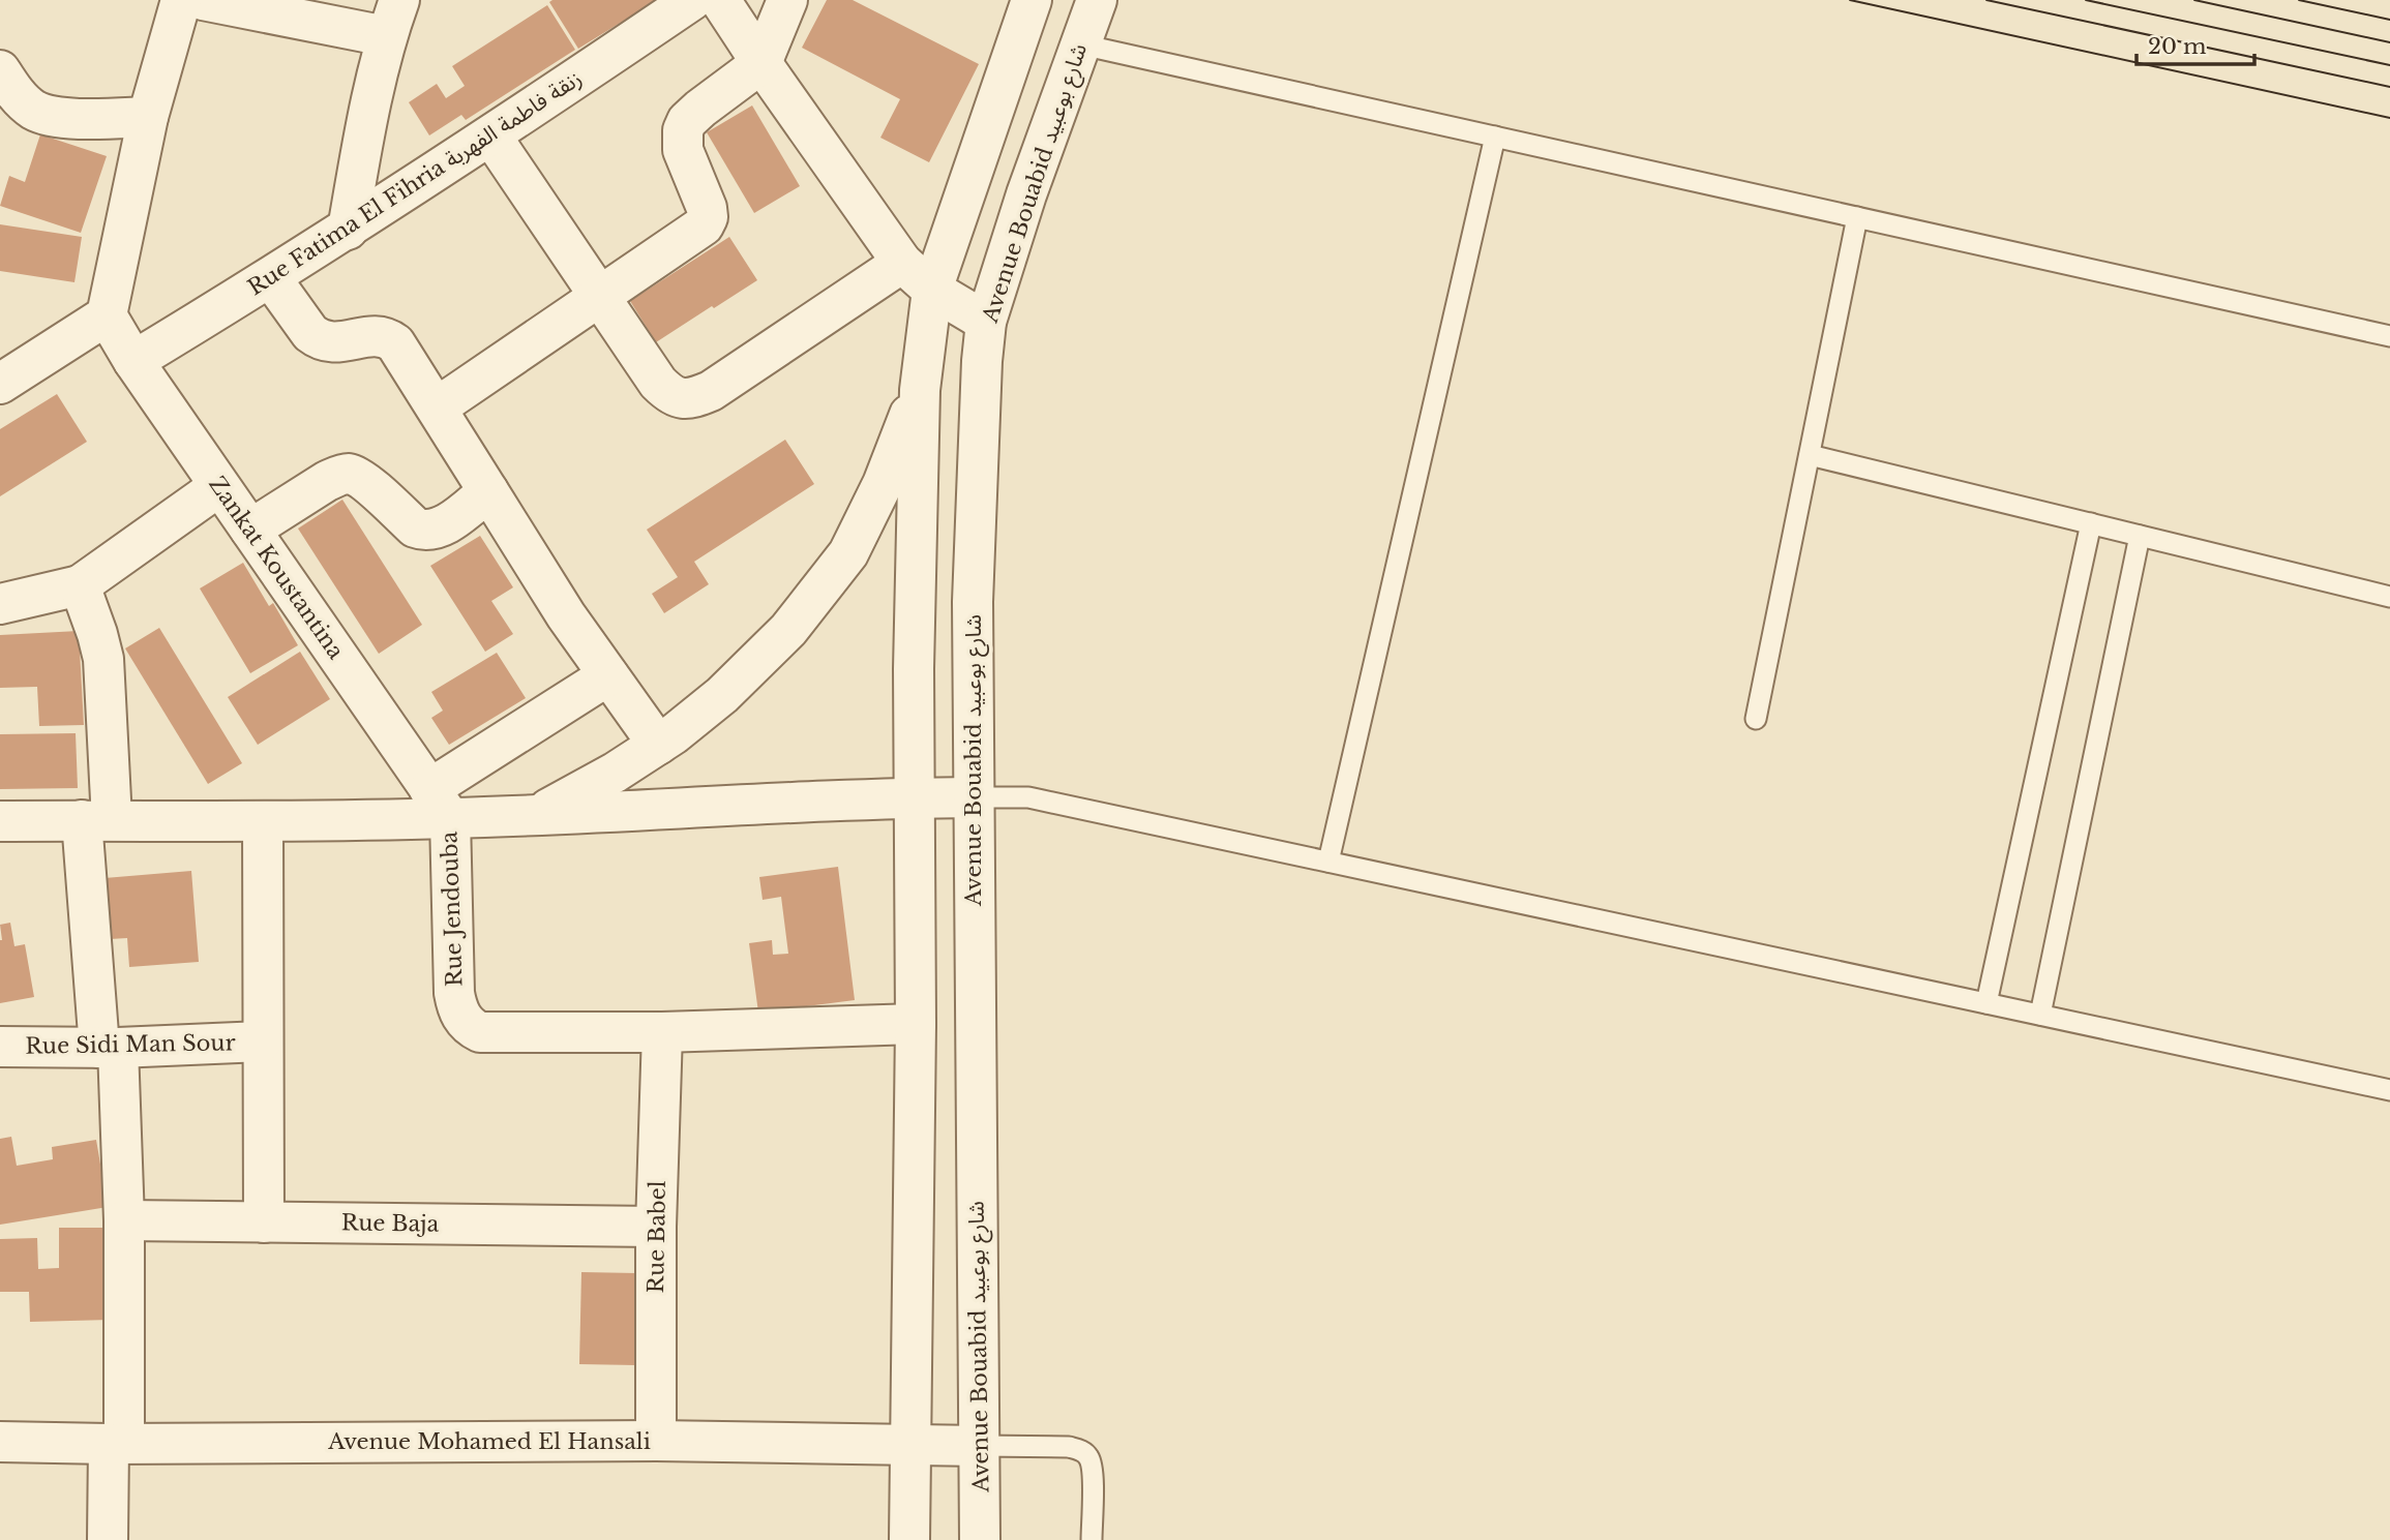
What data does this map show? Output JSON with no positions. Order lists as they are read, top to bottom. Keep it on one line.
{"streets":{"street":["Rue Fatima El Fihria زنقة فاطمة الفهربة","Avenue Bouabid شارع بوعبيد","Zankat Koustantina","Rue Jendouba","Rue Sidi Man Sour","Rue Baja","Rue Babel","Avenue Mohamed El Hansali"]},"crossings":[["Rue Fatima El Fihria زنقة فاطمة الفهربة","Zankat Koustantina"],["Avenue Bouabid شارع بوعبيد","Avenue Mohamed El Hansali"],["Zankat Koustantina","Rue Jendouba"],["Rue Jendouba","Rue Babel"],["Rue Baja","Rue Babel"],["Rue Babel","Avenue Mohamed El Hansali"]],"scale_bar":"20 m"}
